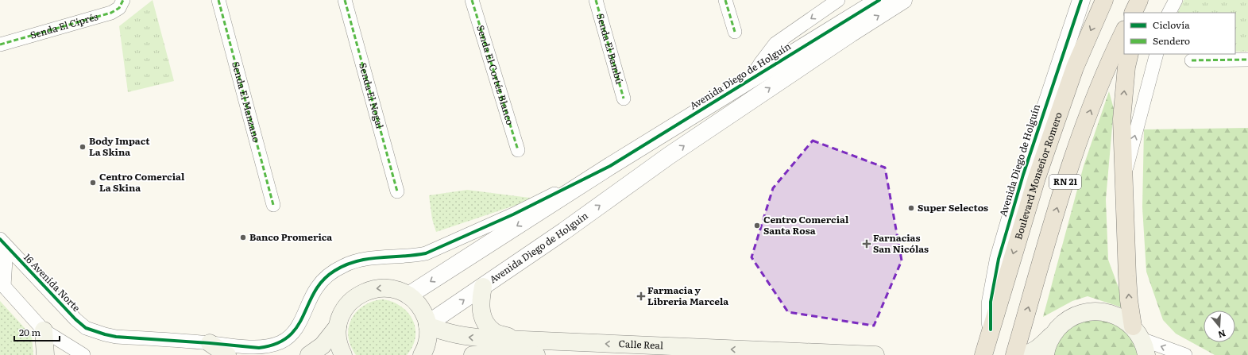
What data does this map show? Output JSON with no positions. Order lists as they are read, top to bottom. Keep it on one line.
{"streets":{"highway":["Boulevard Monseñor Romero","RN 21"],"main road":["Calle Real"],"street":["Senda El Ciprés","Senda El Bambú","Senda El Cortéz Blanco","Avenida Diego de Holguín","Senda El Nogal","Senda El Manzano","16 Avenida Norte"]},"crossings":[["Avenida Diego de Holguín","Boulevard Monseñor Romero"],["Avenida Diego de Holguín","16 Avenida Norte"],["Avenida Diego de Holguín","Calle Real"]],"one_way":["Calle Real"],"places":{"other":["Body Impact La Skina","Centro Comercial La Skina","Super Selectos","Centro Comercial Santa Rosa","Banco Promerica"],"health":["Farnacias San Nicólas","Farmacia y Libreria Marcela"]},"legend":["Ciclovía","Sendero"],"scale_bar":"20 m","north":"bottom"}
